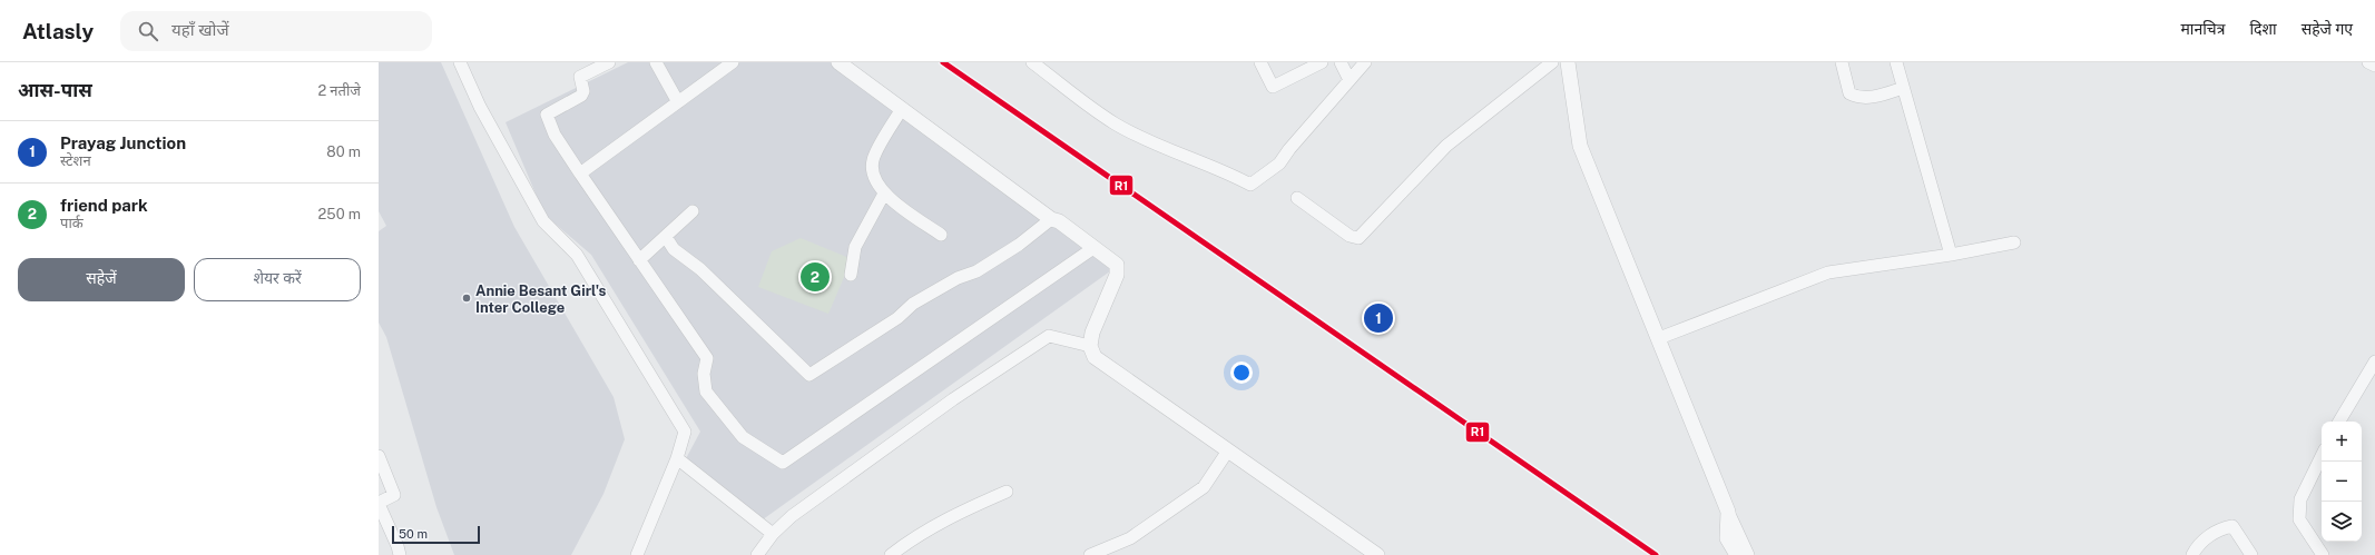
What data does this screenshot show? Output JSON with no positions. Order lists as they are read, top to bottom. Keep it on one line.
{"places":["Annie Besant Girl's Inter College"],"lines":["transit line R1"],"scale_bar":"50 m","page":{"header":"Atlasly","search":"यहाँ खोजें","nav":["मानचित्र","दिशा","सहेजे गए"],"heading":["आस-पास","2 नतीजे"],"list":[{"mark":"1","name":"Prayag Junction","note":"स्टेशन","value":"80 m"},{"mark":"2","name":"friend park","note":"पार्क","value":"250 m"}],"buttons":["सहेजें","शेयर करें"],"pins":["2","1"],"map_buttons":["+","−"],"scale":"50 m"}}
